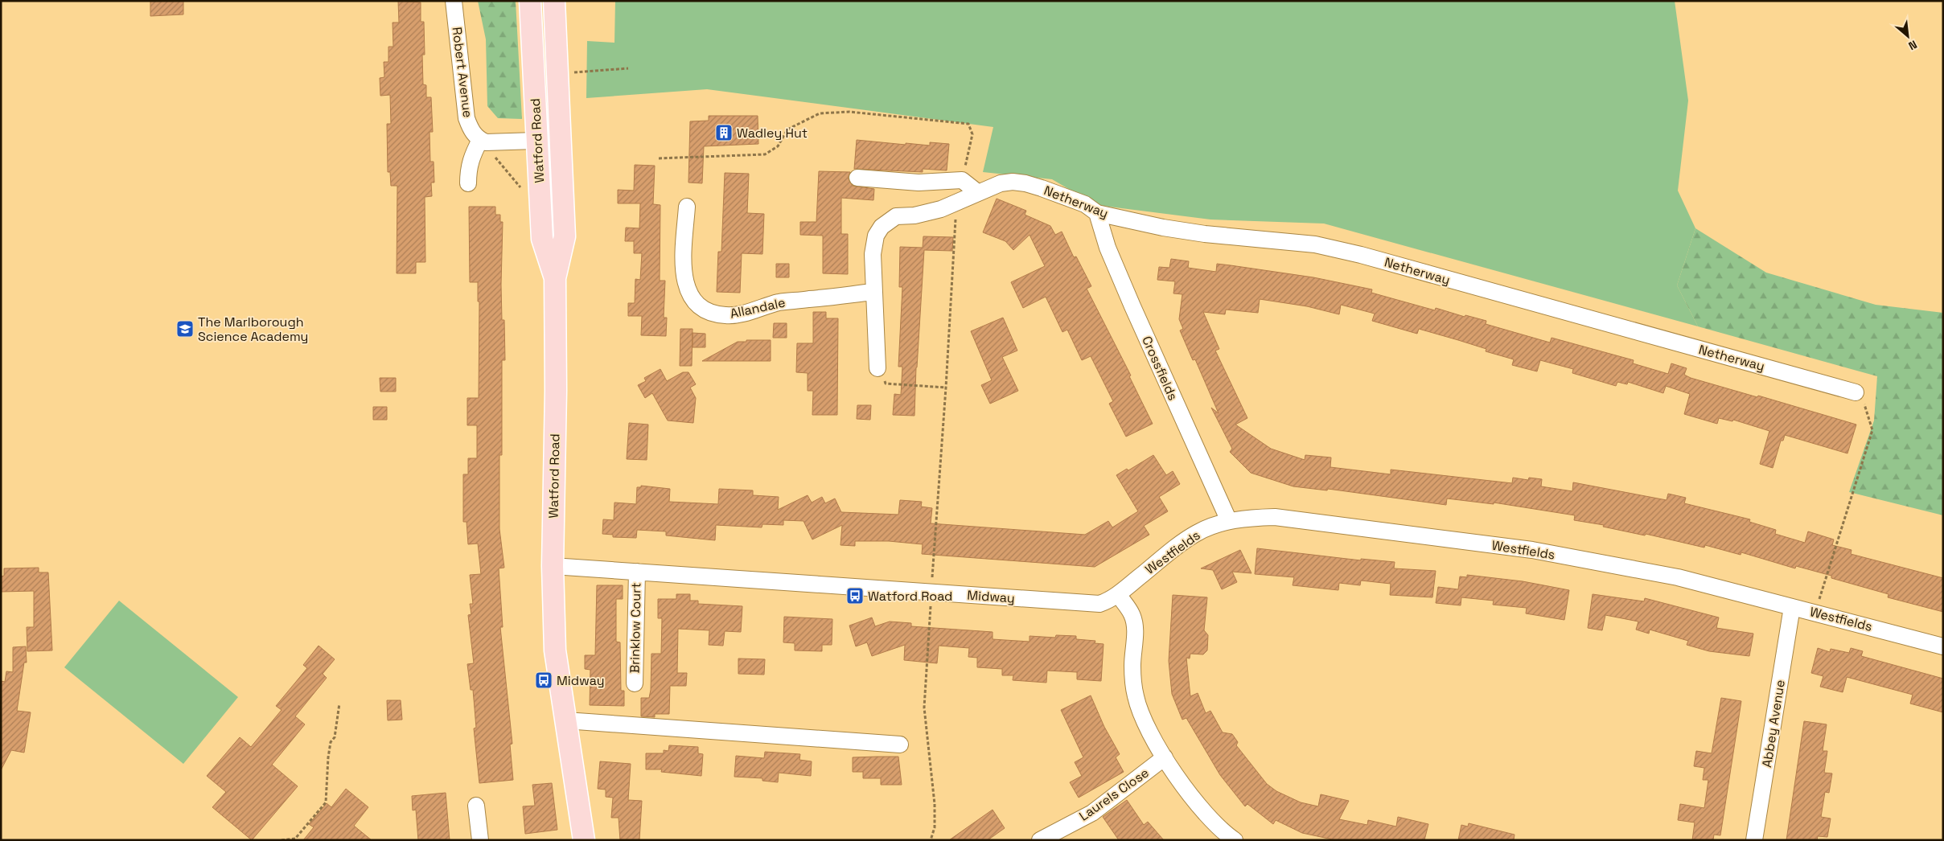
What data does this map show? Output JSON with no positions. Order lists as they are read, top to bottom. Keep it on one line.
{"streets":{"main road":["Watford Road"],"street":["Robert Avenue","Netherway","Allandale","Crossfields","Westfields","Midway","Brinklow Court","Abbey Avenue","Laurels Close"]},"crossings":[["Watford Road","Midway"],["Netherway","Crossfields"],["Crossfields","Westfields"],["Westfields","Midway"],["Westfields","Abbey Avenue"],["Midway","Brinklow Court"]],"places":{"building":["Wadley Hut"],"school or university":["The Marlborough Science Academy"],"bus stop":["Watford Road","Midway"]},"north":"bottom right"}
